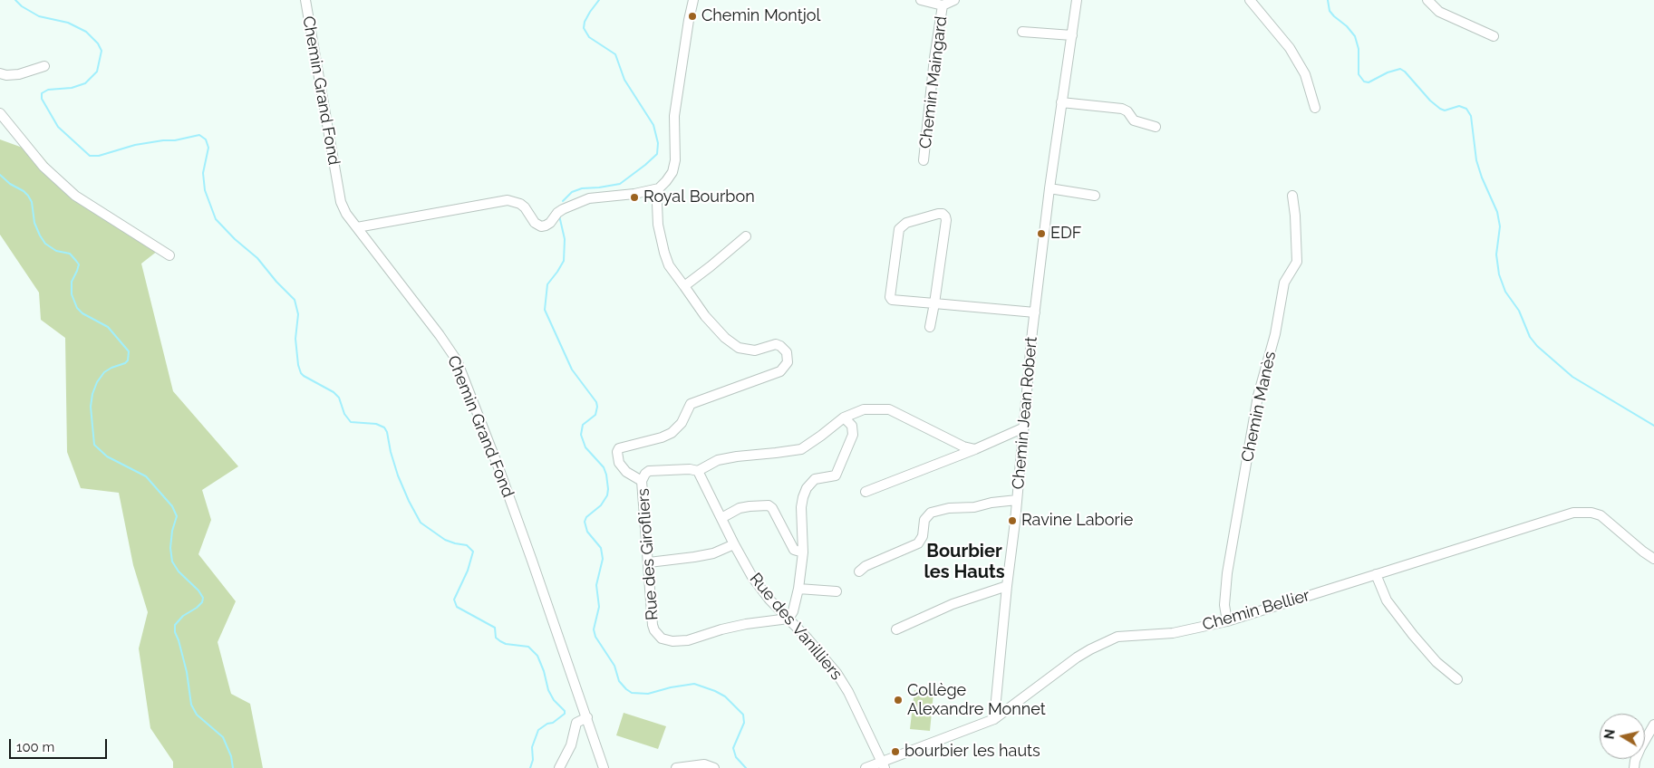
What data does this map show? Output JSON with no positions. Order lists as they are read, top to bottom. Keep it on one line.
{"streets":{"street":["Chemin Maingard","Chemin Grand Fond","Chemin Manès","Chemin Jean Robert","Rue des Girofliers","Chemin Bellier","Rue des Vanilliers"]},"crossings":[["Chemin Manès","Chemin Bellier"],["Chemin Jean Robert","Chemin Bellier"],["Rue des Girofliers","Rue des Vanilliers"],["Chemin Bellier","Rue des Vanilliers"]],"districts":["Bourbier les Hauts"],"places":["Chemin Montjol","Royal Bourbon","EDF","Ravine Laborie","Collège Alexandre Monnet","bourbier les hauts"],"scale_bar":"100 m","north":"left"}
